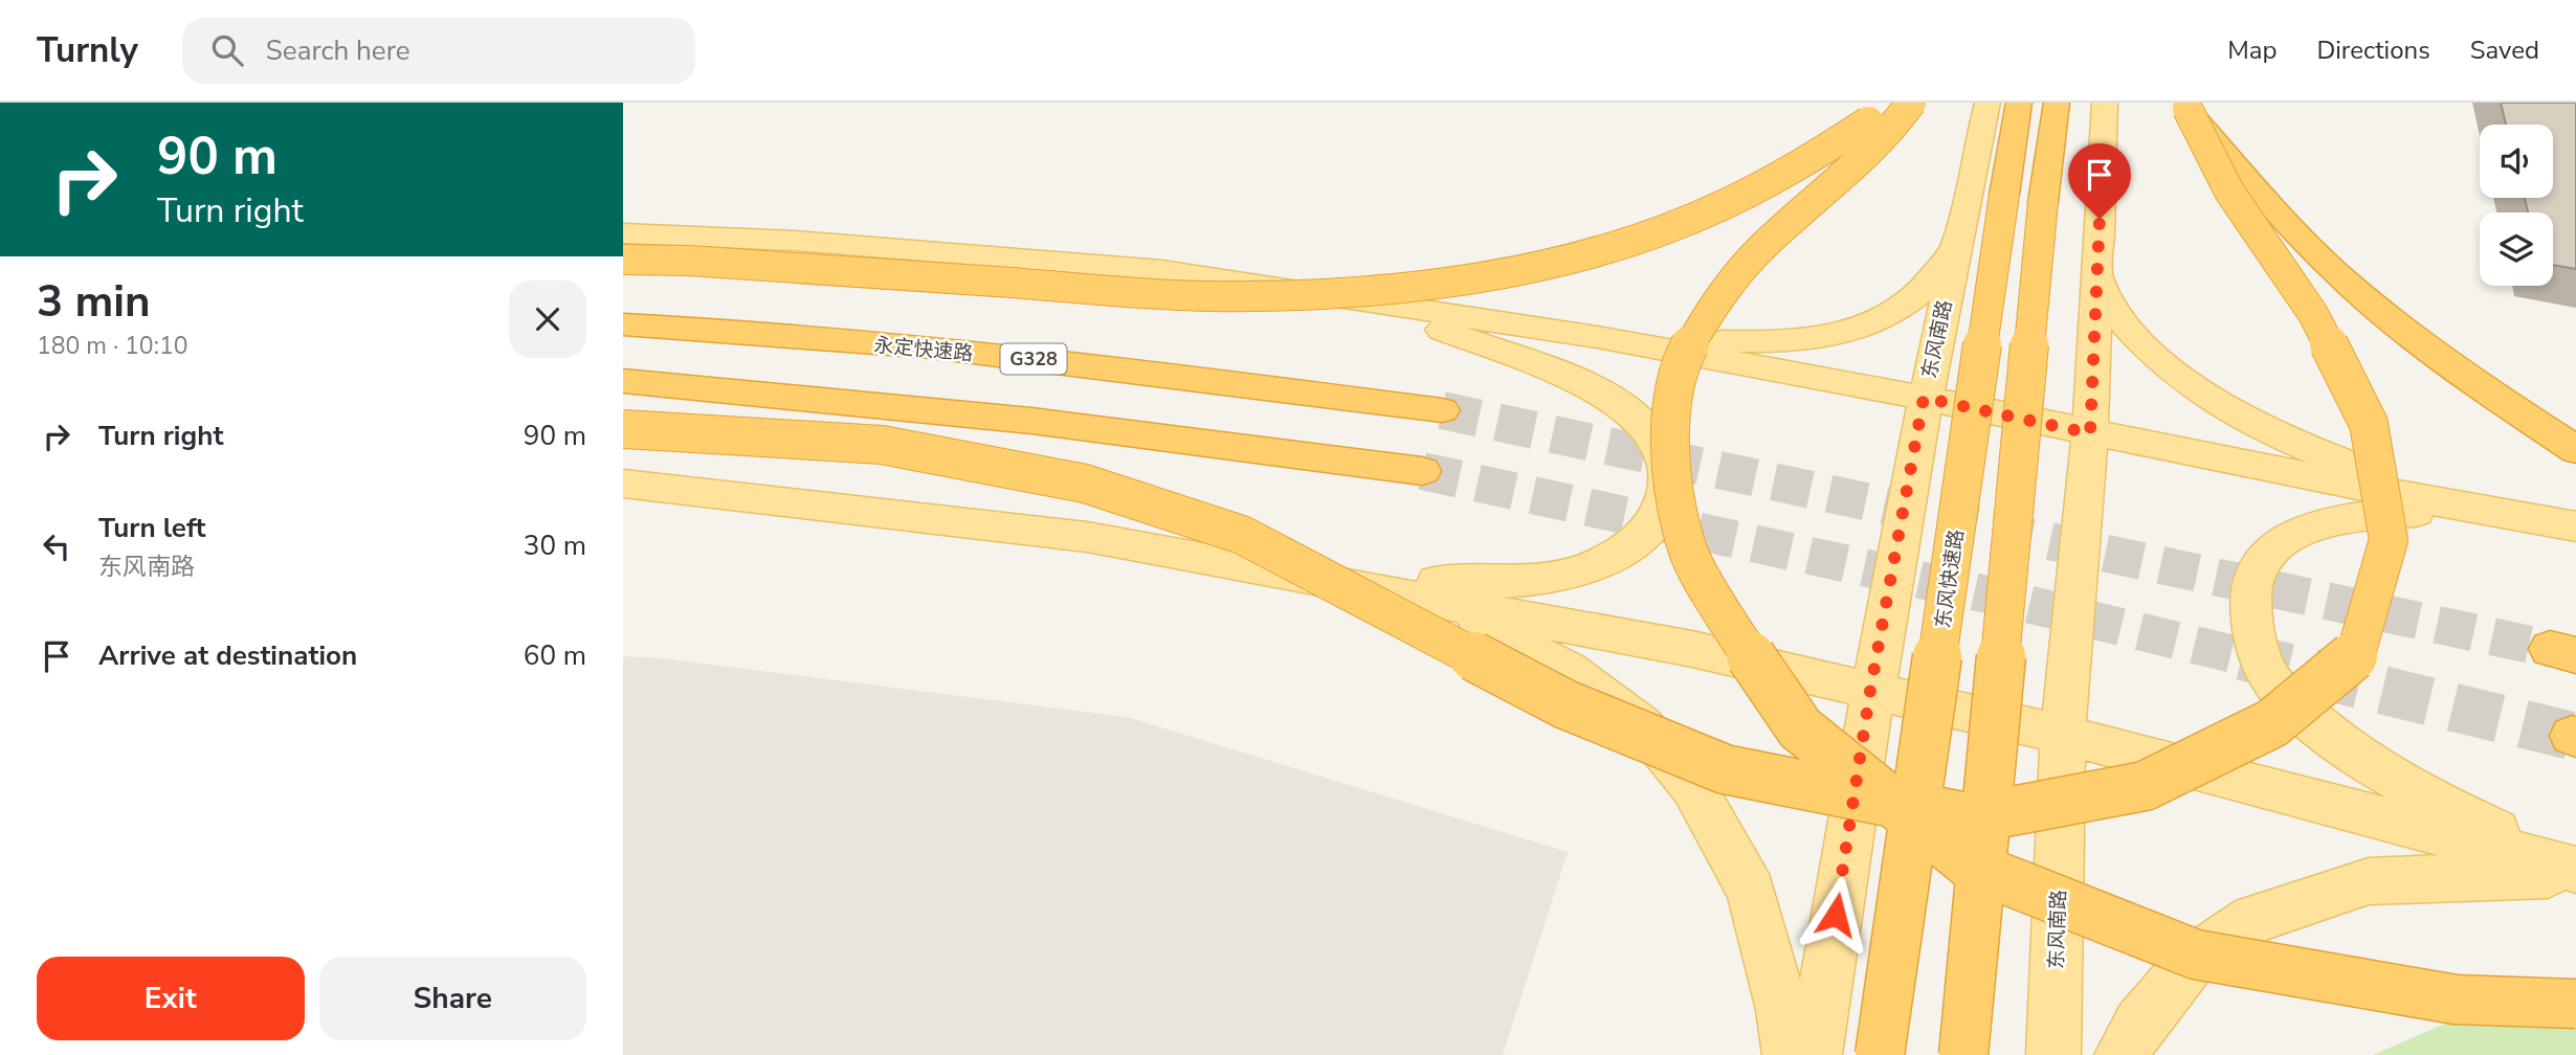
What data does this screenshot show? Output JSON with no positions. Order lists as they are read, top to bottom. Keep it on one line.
{"streets":{"highway":["永定快速路","G328","东风快速路"],"main road":["东风南路"]},"page":{"header":"Turnly","search":"Search here","nav":["Map","Directions","Saved"],"turn":["90 m","Turn right"],"heading":["3 min","180 m · 10:10"],"list":[{"name":"Turn right","value":"90 m"},{"name":"Turn left","note":"东风南路","value":"30 m"},{"name":"Arrive at destination","value":"60 m"}],"buttons":["Exit","Share"]}}
